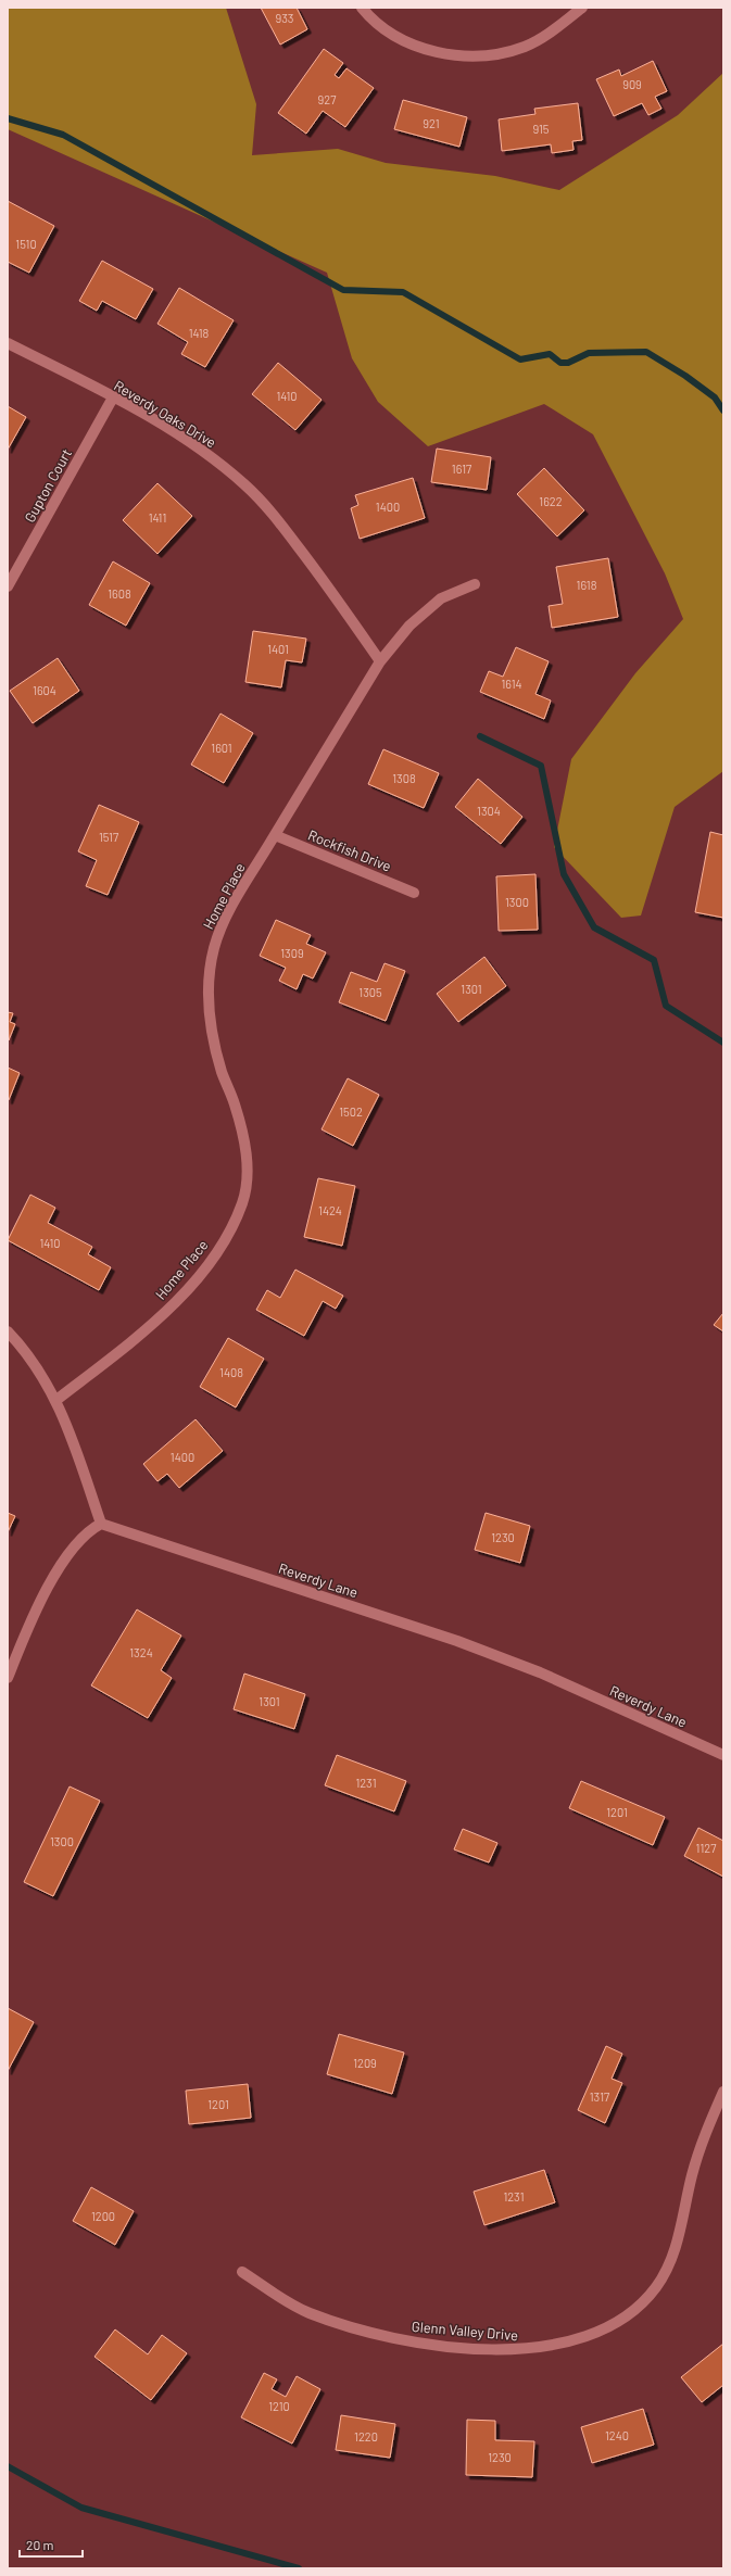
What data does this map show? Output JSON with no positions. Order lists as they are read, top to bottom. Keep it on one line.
{"streets":{"street":["Reverdy Oaks Drive","Gupton Court","Rockfish Drive","Home Place","Reverdy Lane","Glenn Valley Drive"]},"crossings":[["Reverdy Oaks Drive","Gupton Court"],["Reverdy Oaks Drive","Home Place"],["Rockfish Drive","Home Place"]],"house_numbers":["933","909","927","921","915","1510","1418","1410","1617","1622","1400","1411","1618","1608","1401","1614","1604","1601","1308","1304","1517","1300","1309","1301","1305","1502","1424","1410","1408","1400","1230","1324","1301","1231","1201","1300","1127","1209","1317","1201","1231","1200","1210","1240","1220","1230"],"scale_bar":"20 m"}
